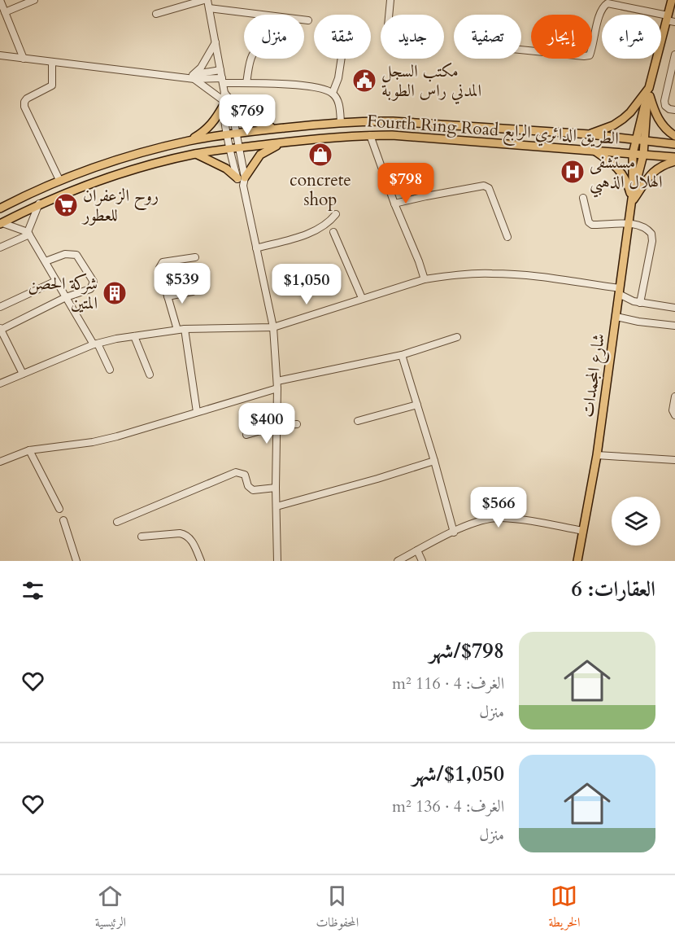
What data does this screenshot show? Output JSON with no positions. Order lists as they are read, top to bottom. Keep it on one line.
{"streets":{"main road":["Fourth Ring Road الطريق الدائري الرابع","شارع المجمدات"]},"crossings":[["Fourth Ring Road الطريق الدائري الرابع","شارع المجمدات"]],"places":{"public building":["مكتب السجل المدني راس الطوبة"],"shop":["concrete shop"],"hospital":["مستشفى الهلال الذهبي"],"supermarket":["روح الزعفران للعطور"],"building":["شركة الحصن المتين"]},"page":{"chip":["شراء","إيجار","تصفية","جديد","شقة","منزل"],"price":["$769","$798","$539","$1,050","$400","$566"],"heading":"العقارات: 6","list":[{"name":"$798/شهر","note":"الغرف: 4 · 116 m² · منزل"},{"name":"$1,050/شهر","note":"الغرف: 4 · 136 m² · منزل"}],"tabs":["الخريطة","المحفوظات","الرئيسية"]}}
